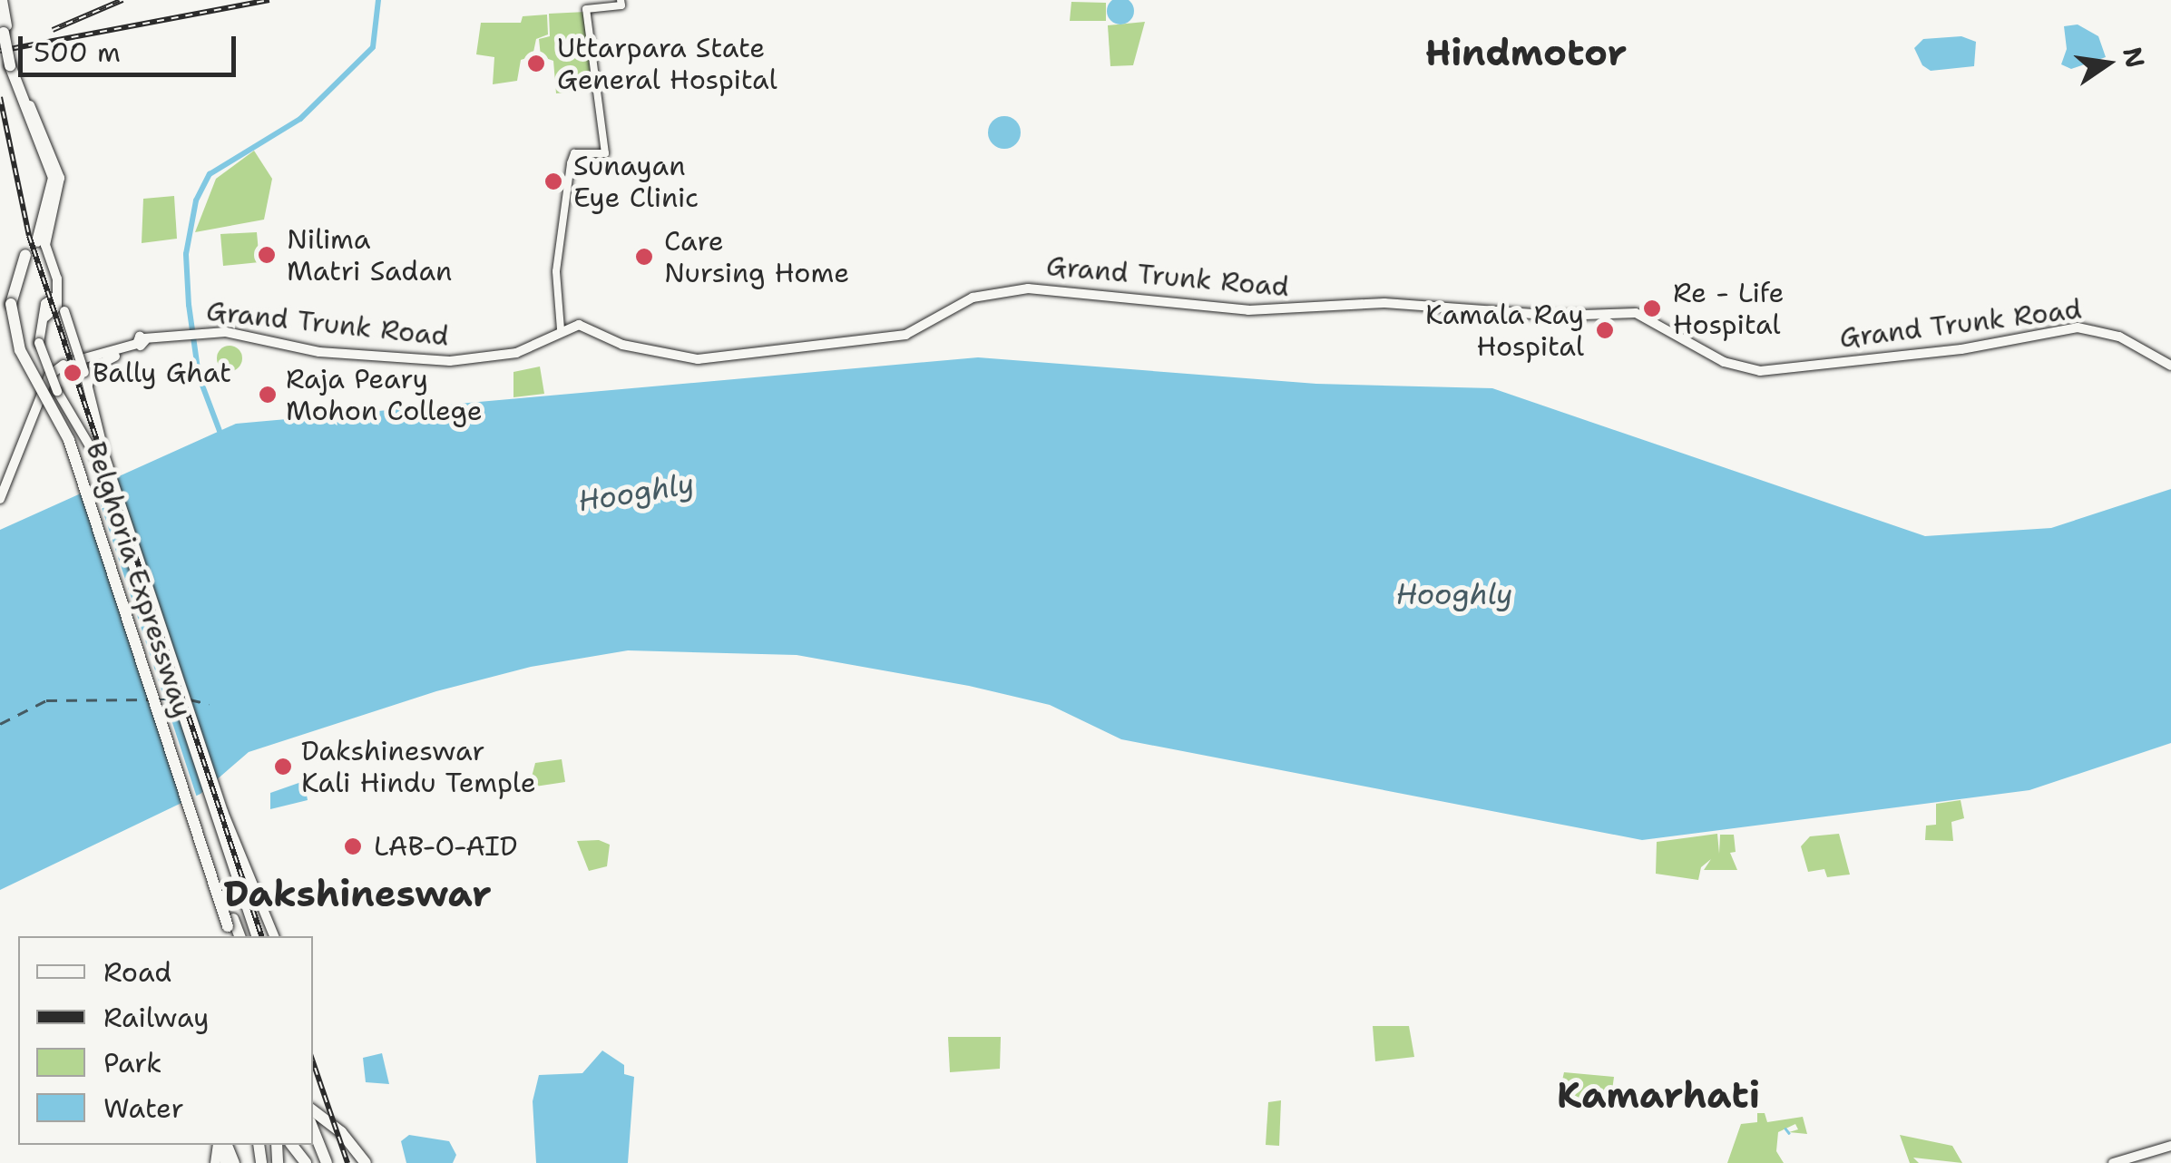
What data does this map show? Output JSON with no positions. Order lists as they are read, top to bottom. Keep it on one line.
{"streets":{"highway":["Belghoria Expressway"],"main road":["Grand Trunk Road"]},"districts":["Hindmotor","Dakshineswar","Kamarhati"],"water":["Hooghly"],"places":["Uttarpara State General Hospital","Sunayan Eye Clinic","Nilima Matri Sadan","Care Nursing Home","Re - Life Hospital","Kamala Ray Hospital","Bally Ghat","Raja Peary Mohon College","Dakshineswar Kali Hindu Temple","LAB-O-AID"],"legend":["Road","Railway","Park","Water"],"scale_bar":"500 m","north":"right"}
